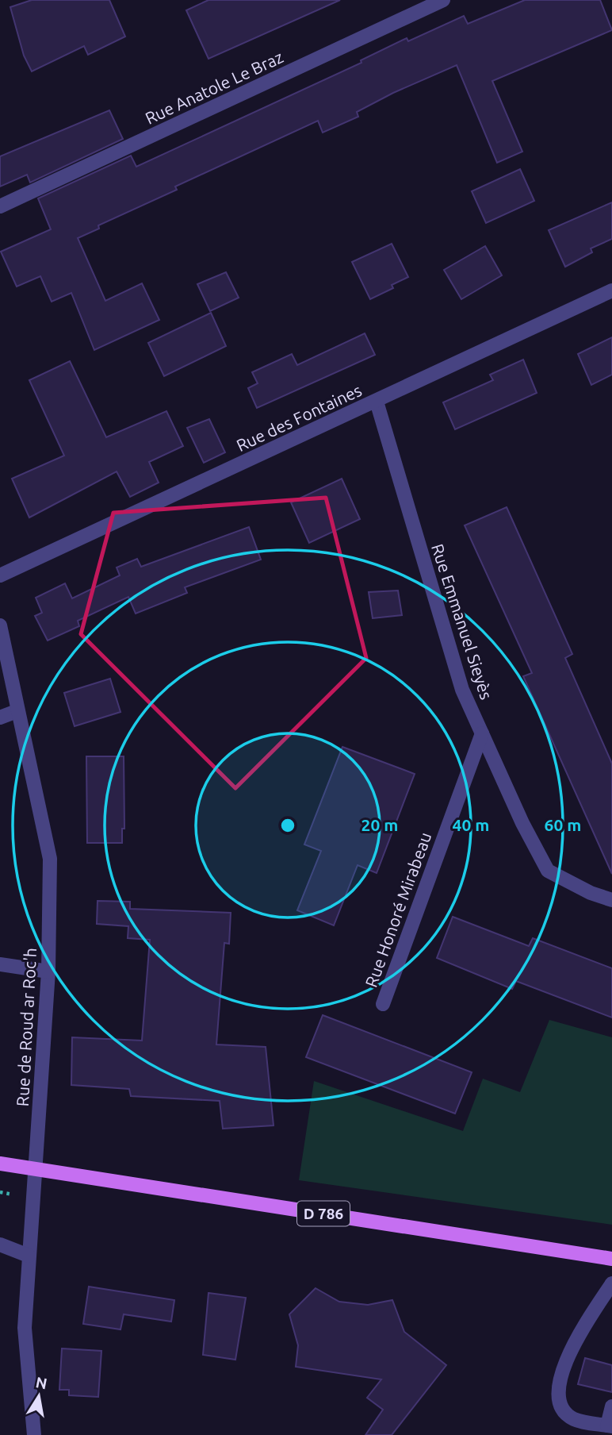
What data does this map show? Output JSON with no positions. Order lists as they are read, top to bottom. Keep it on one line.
{"streets":{"main road":["D 786"],"street":["Rue Anatole Le Braz","Rue des Fontaines","Rue Emmanuel Sieyès","Rue Honoré Mirabeau","Rue de Roud ar Roc'h"]},"crossings":[["Rue des Fontaines","Rue Emmanuel Sieyès"],["Rue Emmanuel Sieyès","Rue Honoré Mirabeau"],["Rue de Roud ar Roc'h","D 786"]],"north":"top","rings":["20 m","40 m","60 m"]}
